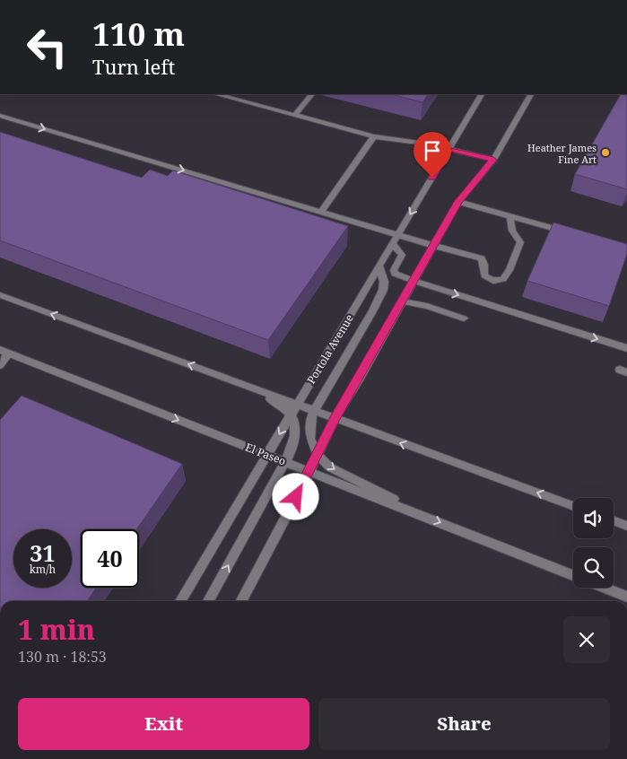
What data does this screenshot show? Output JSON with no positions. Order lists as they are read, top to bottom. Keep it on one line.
{"streets":{"street":["Portola Avenue","El Paseo"]},"crossings":[["Portola Avenue","El Paseo"]],"places":["Heather James Fine Art"],"page":{"turn":["110 m","Turn left"],"speed":"31 km/h","limit":"40","heading":["1 min","130 m · 18:53"],"buttons":["Exit","Share"]}}
